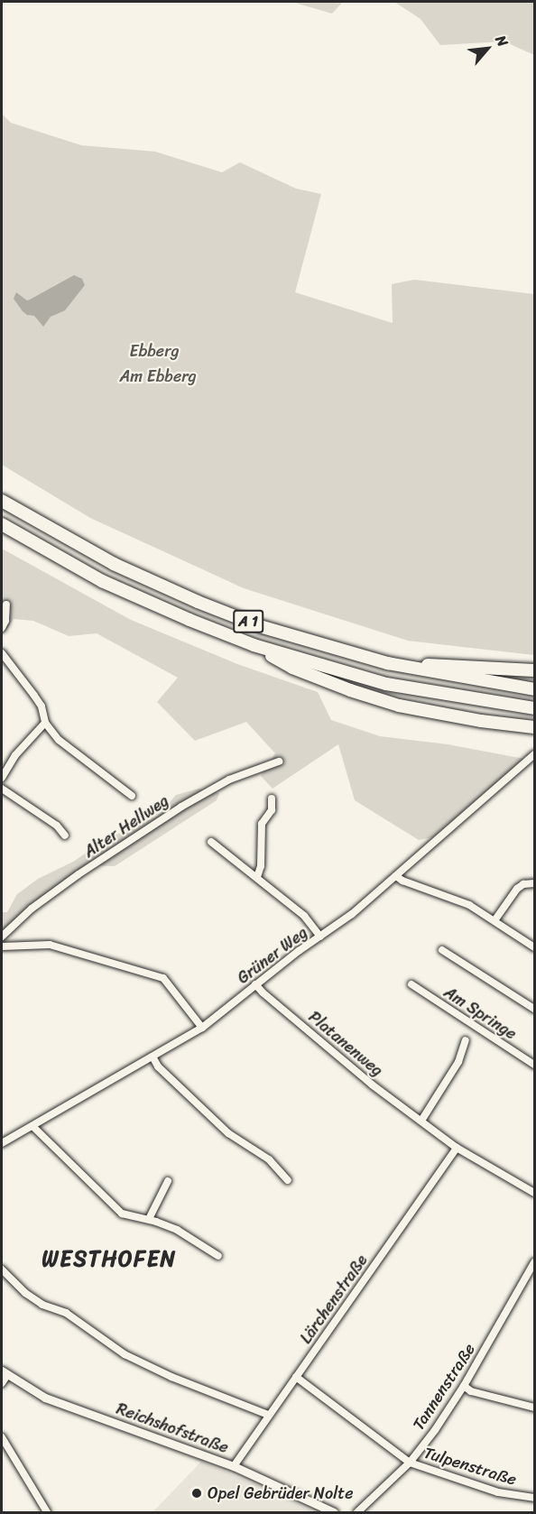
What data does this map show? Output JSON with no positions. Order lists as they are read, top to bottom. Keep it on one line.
{"streets":{"highway":["A 1"],"street":["Alter Hellweg","Grüner Weg","Am Springe","Platanenweg","Lärchenstraße","Tannenstraße","Reichshofstraße","Tulpenstraße"]},"crossings":[["Grüner Weg","Platanenweg"],["Platanenweg","Lärchenstraße"],["Lärchenstraße","Reichshofstraße"],["Lärchenstraße","Tulpenstraße"],["Tannenstraße","Tulpenstraße"]],"districts":["WESTHOFEN"],"parks":["Ebberg","Am Ebberg"],"places":["Opel Gebrüder Nolte"],"north":"top right"}
